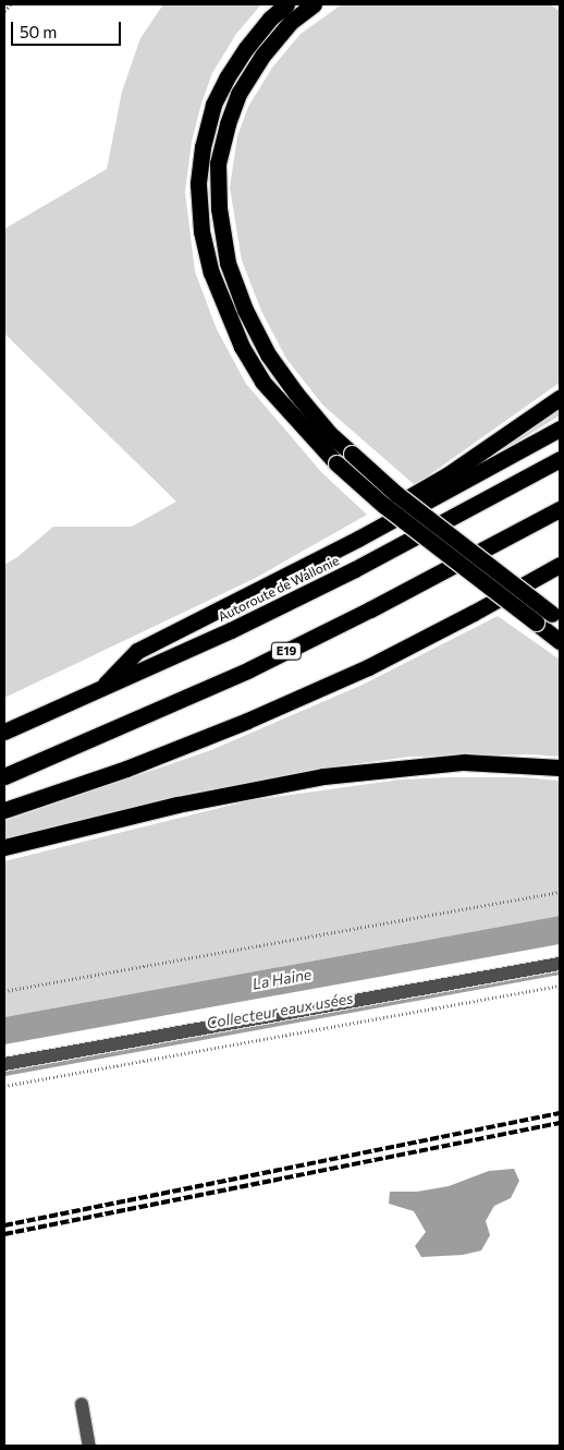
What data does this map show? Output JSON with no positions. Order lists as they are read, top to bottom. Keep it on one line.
{"streets":{"highway":["Autoroute de Wallonie","E19"]},"water":["La Haine","Collecteur eaux usées"],"scale_bar":"50 m"}
